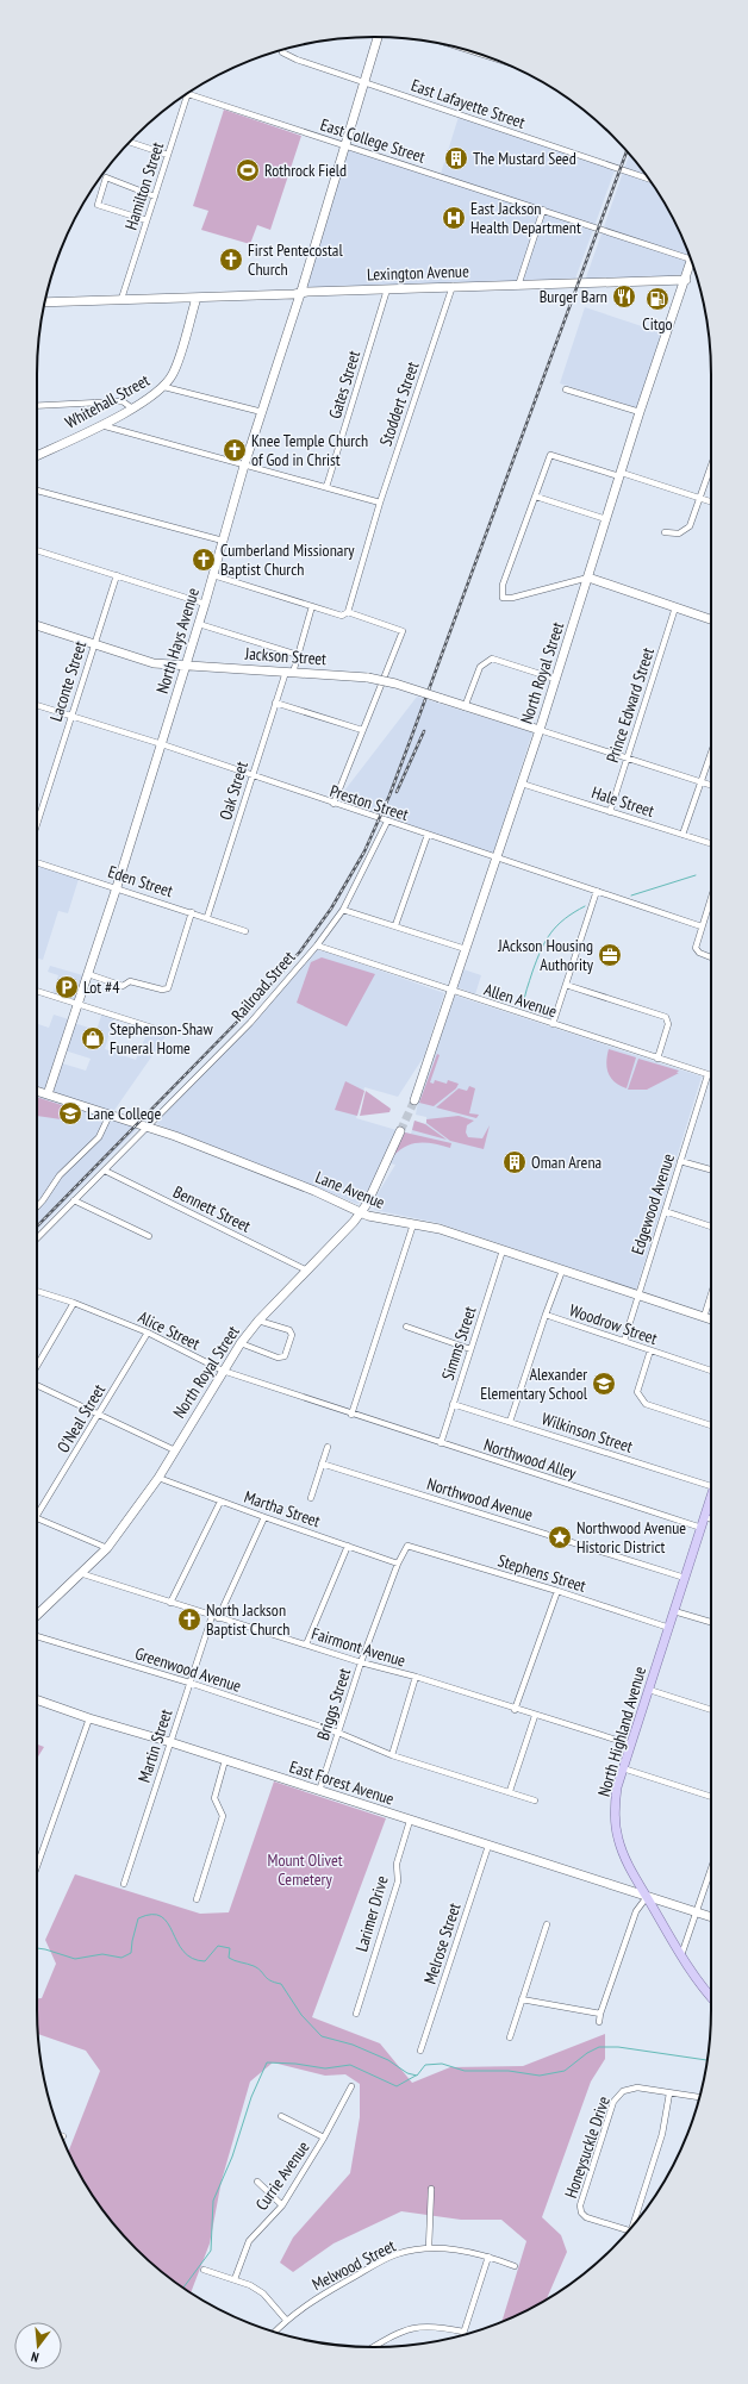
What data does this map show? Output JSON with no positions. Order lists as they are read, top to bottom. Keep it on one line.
{"streets":{"main road":["North Highland Avenue"],"street":["East Lafayette Street","East College Street","Hamilton Street","Lexington Avenue","Gates Street","Whitehall Street","Stoddert Street","North Hays Avenue","Jackson Street","North Royal Street","Laconte Street","Prince Edward Street","Oak Street","Hale Street","Preston Street","Eden Street","Railroad Street","Allen Avenue","Lane Avenue","Edgewood Avenue","Bennett Street","Woodrow Street","Alice Street","Simms Street","O'Neal Street","Wilkinson Street","Northwood Alley","Northwood Avenue","Martha Street","Stephens Street","Fairmont Avenue","Greenwood Avenue","Briggs Street","Martin Street","East Forest Avenue","Larimer Drive","Melrose Street","Honeysuckle Drive","Currie Avenue","Melwood Street"]},"crossings":[["East Lafayette Street","North Hays Avenue"],["East College Street","Hamilton Street"],["East College Street","North Hays Avenue"],["Hamilton Street","Lexington Avenue"],["Lexington Avenue","Gates Street"],["Lexington Avenue","Whitehall Street"],["Lexington Avenue","Stoddert Street"],["Lexington Avenue","North Hays Avenue"],["Lexington Avenue","North Royal Street"],["North Hays Avenue","Jackson Street"],["North Hays Avenue","Preston Street"],["North Hays Avenue","Eden Street"],["North Hays Avenue","Lane Avenue"],["Jackson Street","North Royal Street"],["Jackson Street","Laconte Street"],["Jackson Street","Oak Street"],["North Royal Street","Hale Street"],["North Royal Street","Preston Street"],["North Royal Street","Allen Avenue"],["North Royal Street","Lane Avenue"],["North Royal Street","Bennett Street"],["North Royal Street","Alice Street"],["North Royal Street","Martha Street"],["North Royal Street","Fairmont Avenue"],["Laconte Street","Preston Street"],["Prince Edward Street","Hale Street"],["Oak Street","Preston Street"],["Oak Street","Eden Street"],["Preston Street","Railroad Street"],["Railroad Street","Allen Avenue"],["Railroad Street","Lane Avenue"],["Railroad Street","Bennett Street"],["Allen Avenue","Edgewood Avenue"],["Lane Avenue","Edgewood Avenue"],["Lane Avenue","Woodrow Street"],["Lane Avenue","Simms Street"],["Edgewood Avenue","Woodrow Street"],["Alice Street","O'Neal Street"],["Alice Street","Northwood Alley"],["Simms Street","Wilkinson Street"],["Simms Street","Northwood Alley"],["Northwood Alley","North Highland Avenue"],["Northwood Avenue","North Highland Avenue"],["Martha Street","Briggs Street"],["Martha Street","Martin Street"],["Stephens Street","Briggs Street"],["Stephens Street","North Highland Avenue"],["Fairmont Avenue","Briggs Street"],["Fairmont Avenue","North Highland Avenue"],["Fairmont Avenue","Martin Street"],["Greenwood Avenue","Briggs Street"],["Greenwood Avenue","Martin Street"],["Briggs Street","East Forest Avenue"],["North Highland Avenue","East Forest Avenue"],["Martin Street","East Forest Avenue"],["East Forest Avenue","Larimer Drive"],["East Forest Avenue","Melrose Street"]],"parks":["Mount Olivet Cemetery"],"places":{"building":["The Mustard Seed","Oman Arena"],"sports":["Rothrock Field"],"hospital":["East Jackson Health Department"],"church":["First Pentecostal Church","Knee Temple Church of God in Christ","Cumberland Missionary Baptist Church","North Jackson Baptist Church"],"restaurant":["Burger Barn"],"fuel station":["Citgo"],"office":["JAckson Housing Authority"],"parking":["Lot #4"],"shop":["Stephenson-Shaw Funeral Home"],"school or university":["Lane College","Alexander Elementary School"],"place":["Northwood Avenue Historic District"]},"north":"bottom"}
